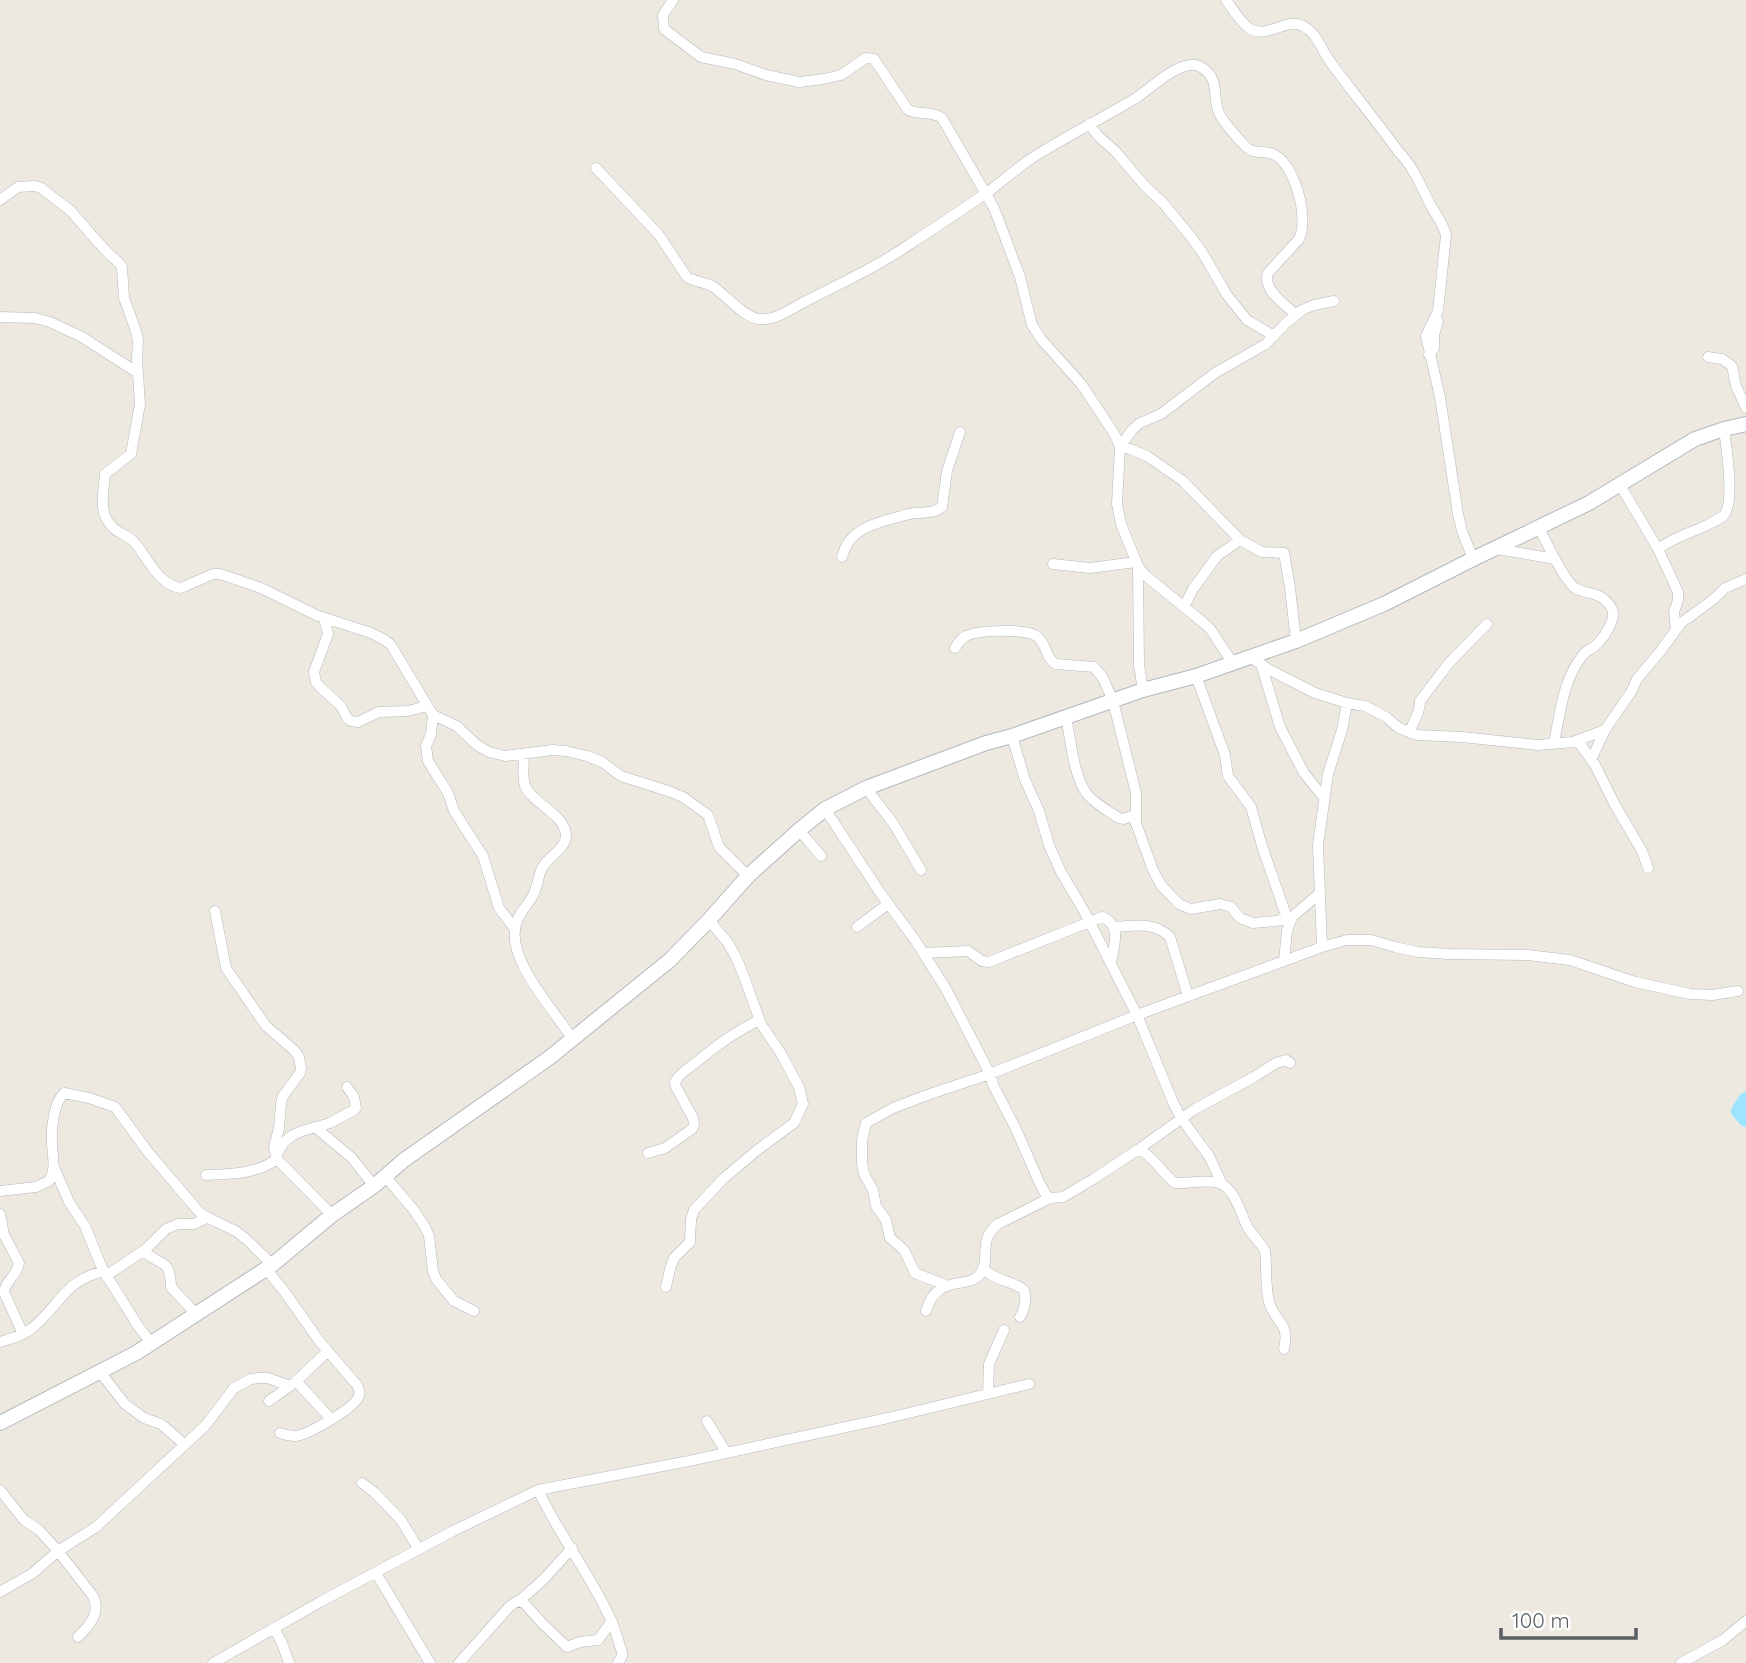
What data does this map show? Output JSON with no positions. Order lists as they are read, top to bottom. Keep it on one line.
{"scale_bar":"100 m"}
